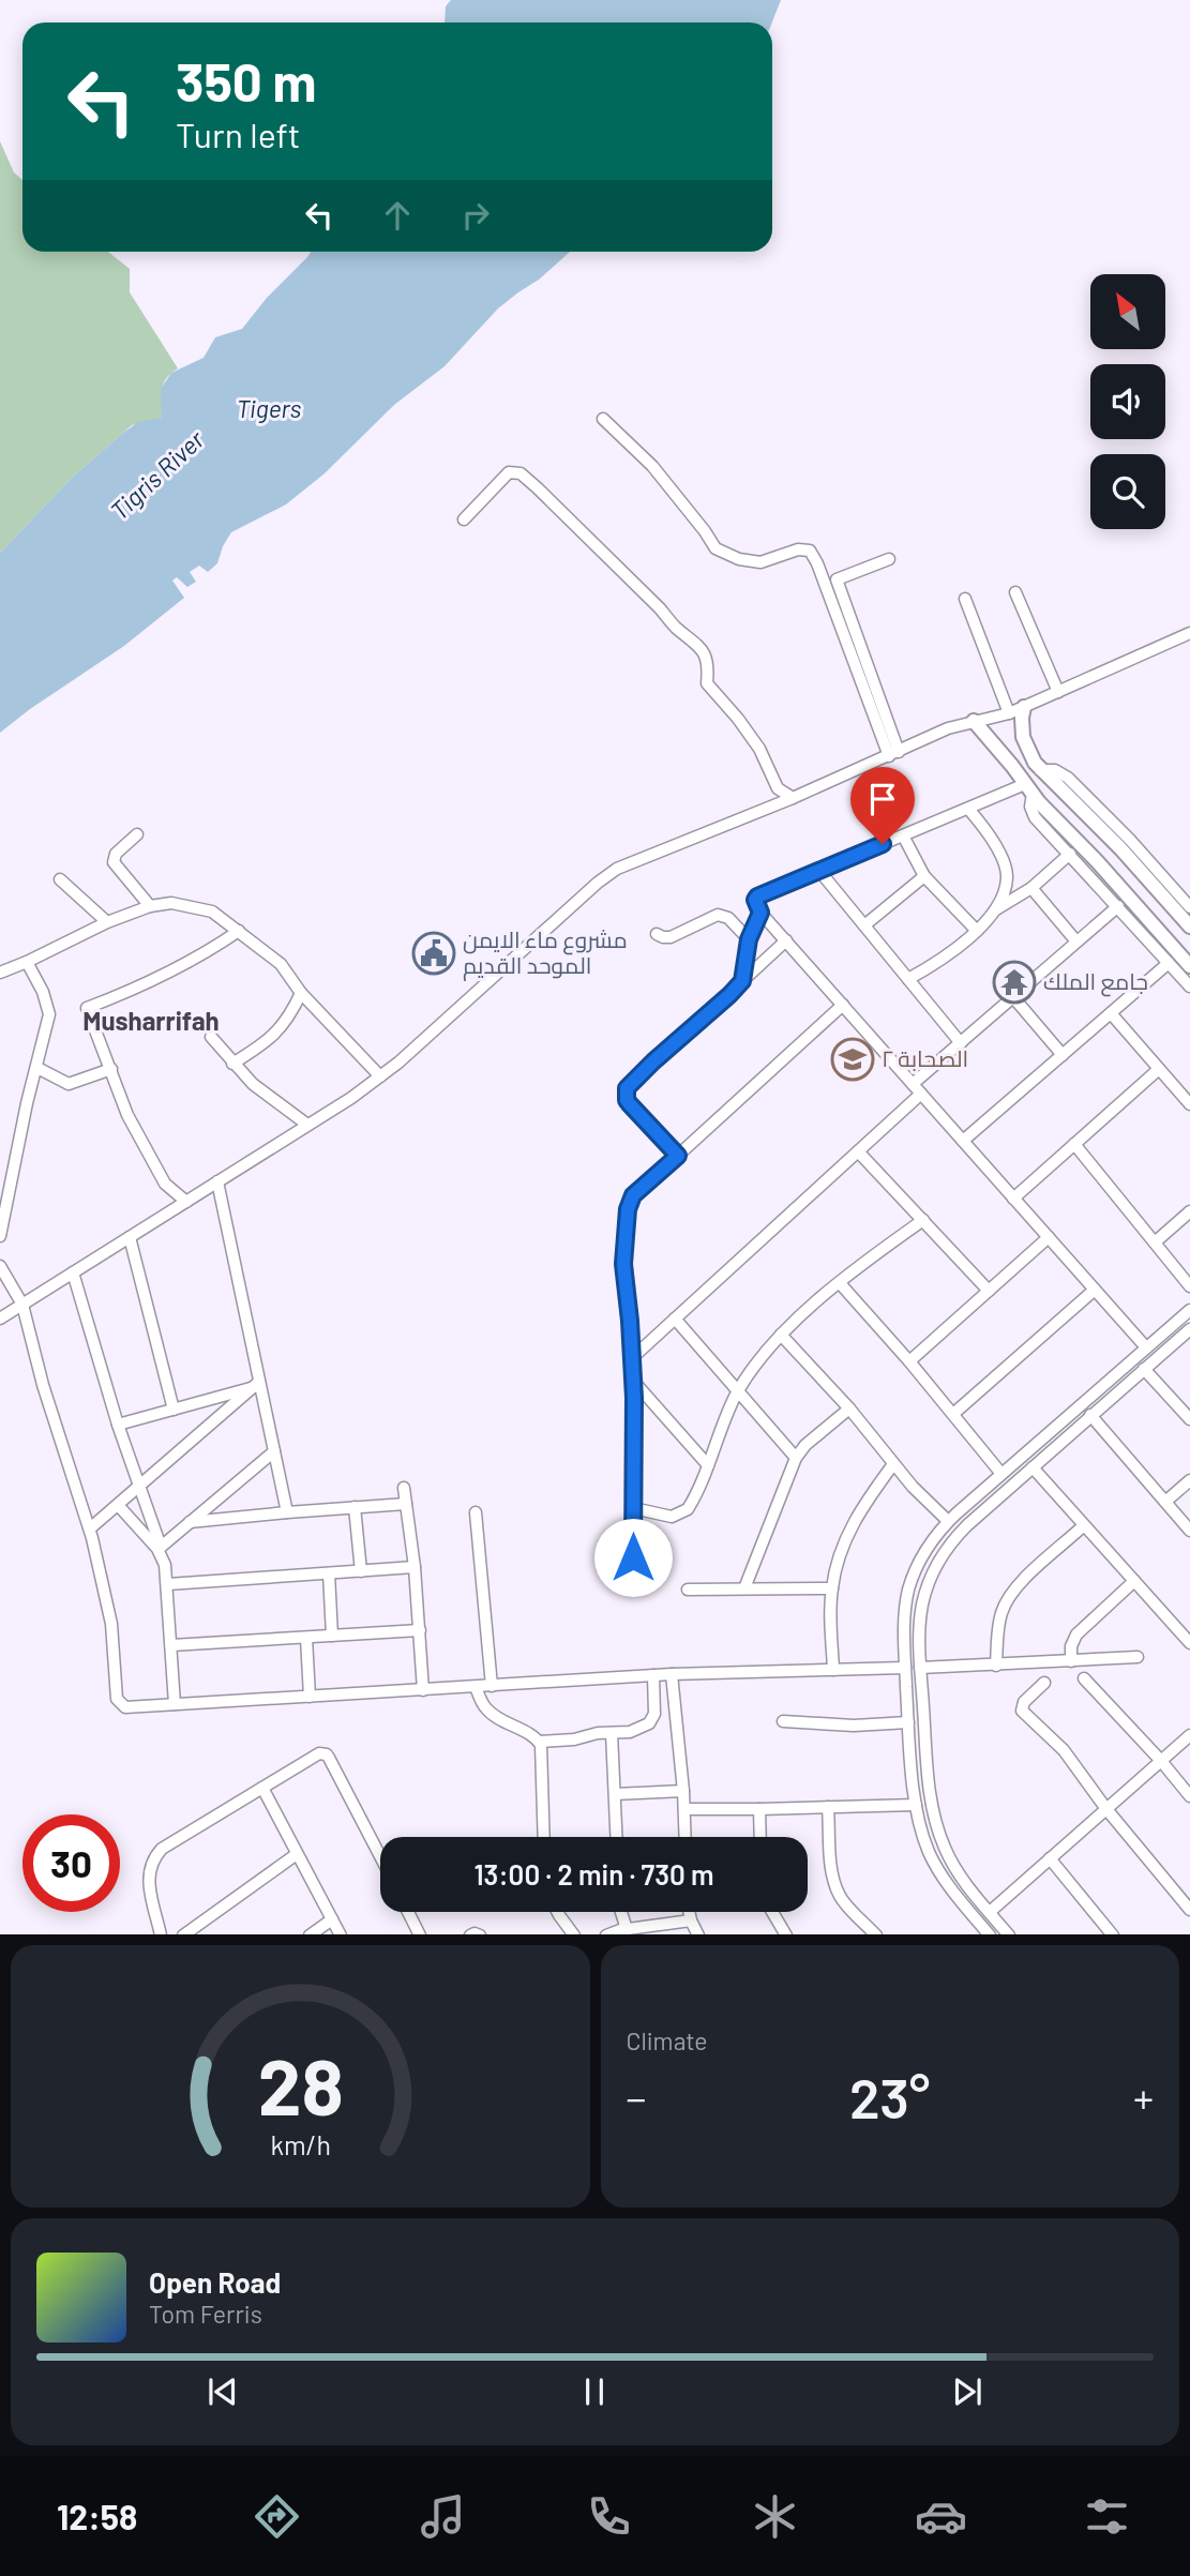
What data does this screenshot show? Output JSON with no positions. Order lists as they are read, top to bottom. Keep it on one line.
{"districts":["Musharrifah"],"water":["Tigers","Tigris River"],"places":{"public building":["مشروع ماء الايمن الموحد القديم"],"temple":["جامع الملك"],"school or university":["الصحابة ٢"]},"north":"top left","page":{"turn":["350 m","Turn left"],"limit":"30","trip":"13:00 · 2 min · 730 m","tile":"Climate","heat":["−","23°","+"],"song":["Open Road","Tom Ferris"],"tabs":"12:58","gauge":["28","km/h"]}}
